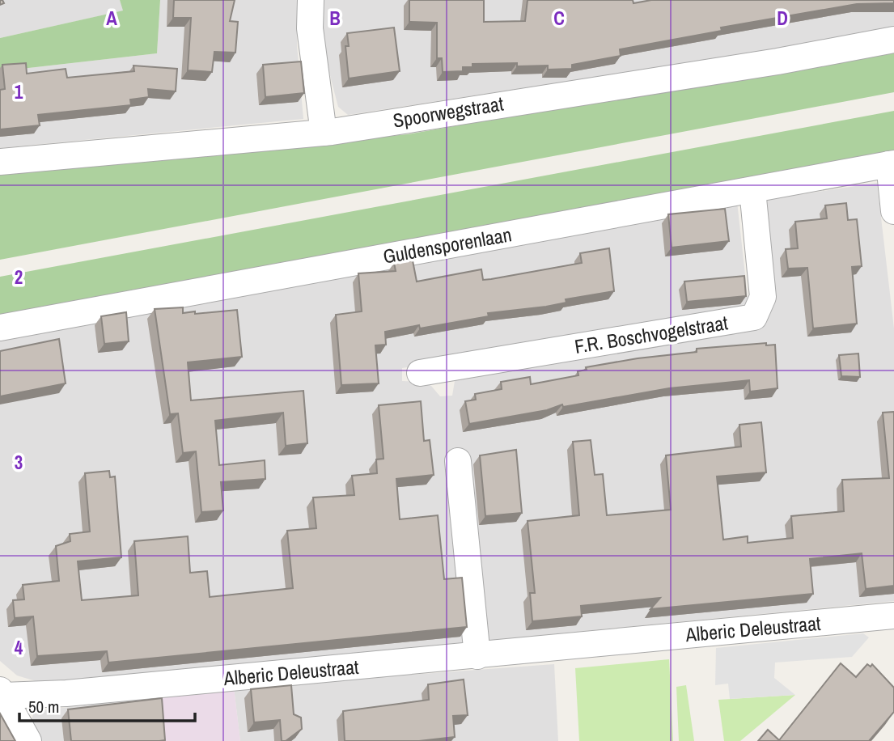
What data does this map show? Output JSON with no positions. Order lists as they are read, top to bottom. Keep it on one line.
{"streets":{"street":["Spoorwegstraat","Guldensporenlaan","F.R. Boschvogelstraat","Alberic Deleustraat"]},"crossings":[["Guldensporenlaan","F.R. Boschvogelstraat"]],"scale_bar":"50 m","grid":{"columns":["A","B","C","D"],"rows":["1","2","3","4"]}}
